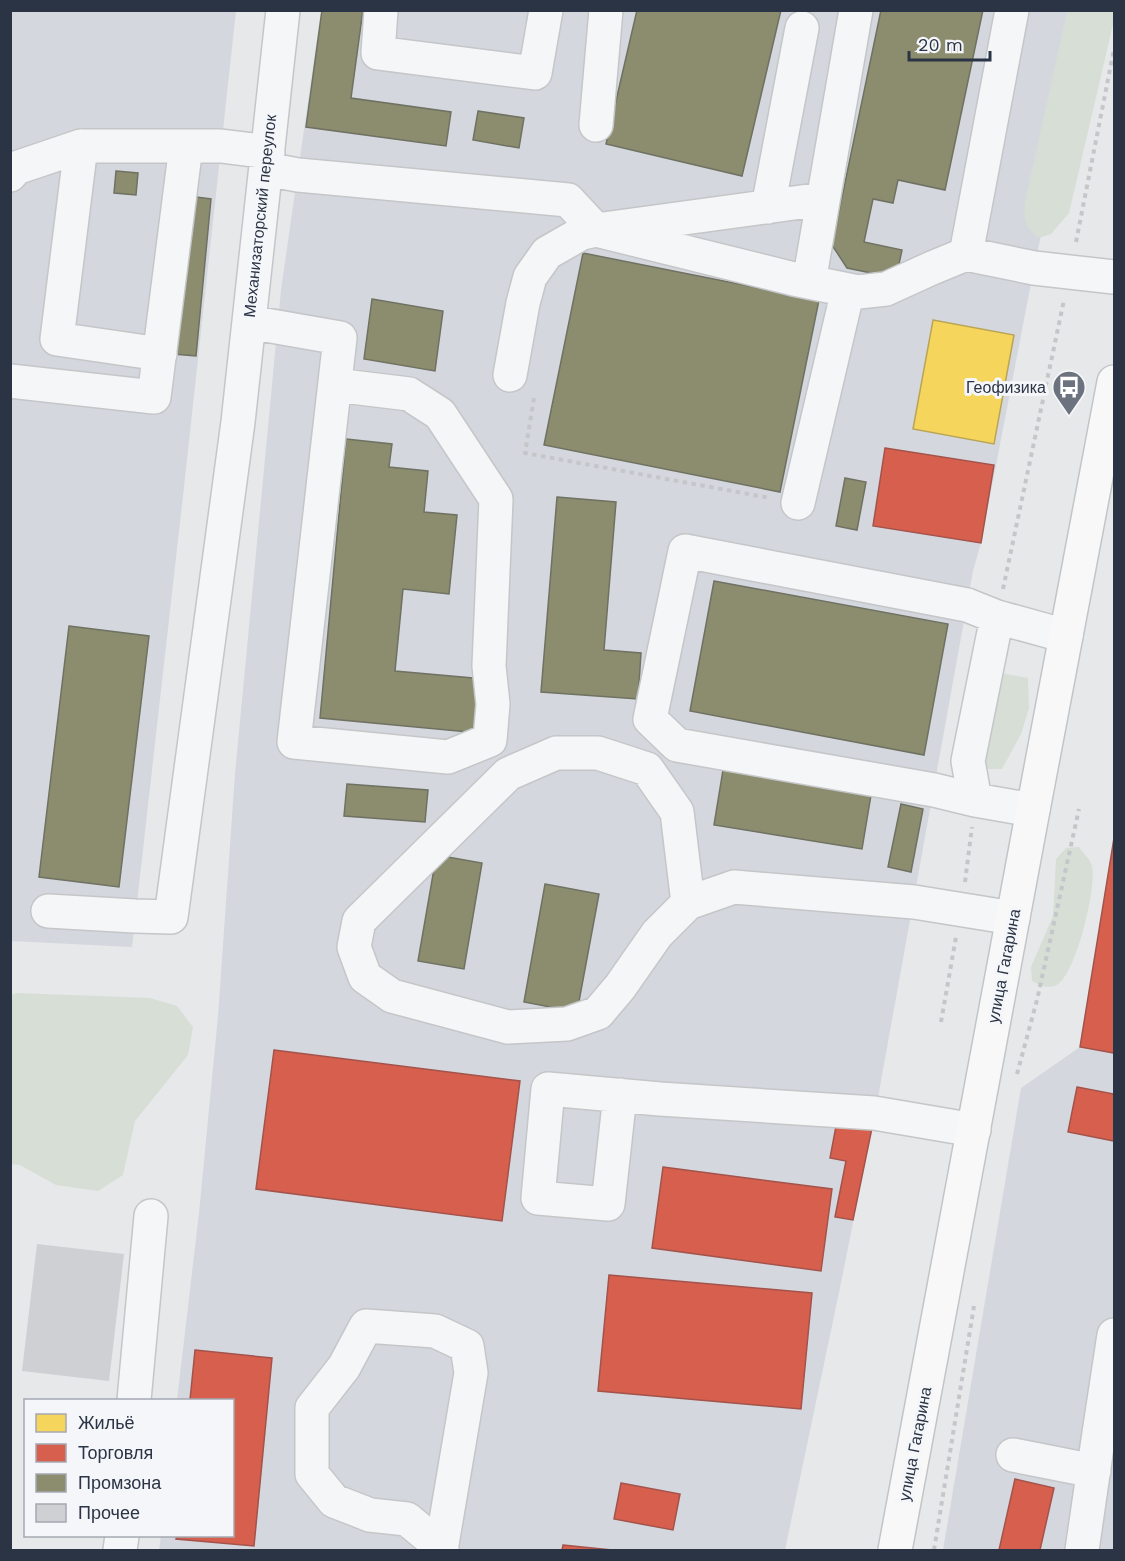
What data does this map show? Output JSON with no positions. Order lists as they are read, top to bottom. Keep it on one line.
{"streets":{"main road":["улица Гагарина"],"street":["Механизаторский переулок"]},"places":{"bus stop":["Геофизика"]},"legend":["Жильё","Торговля","Промзона","Прочее"],"scale_bar":"20 m"}
